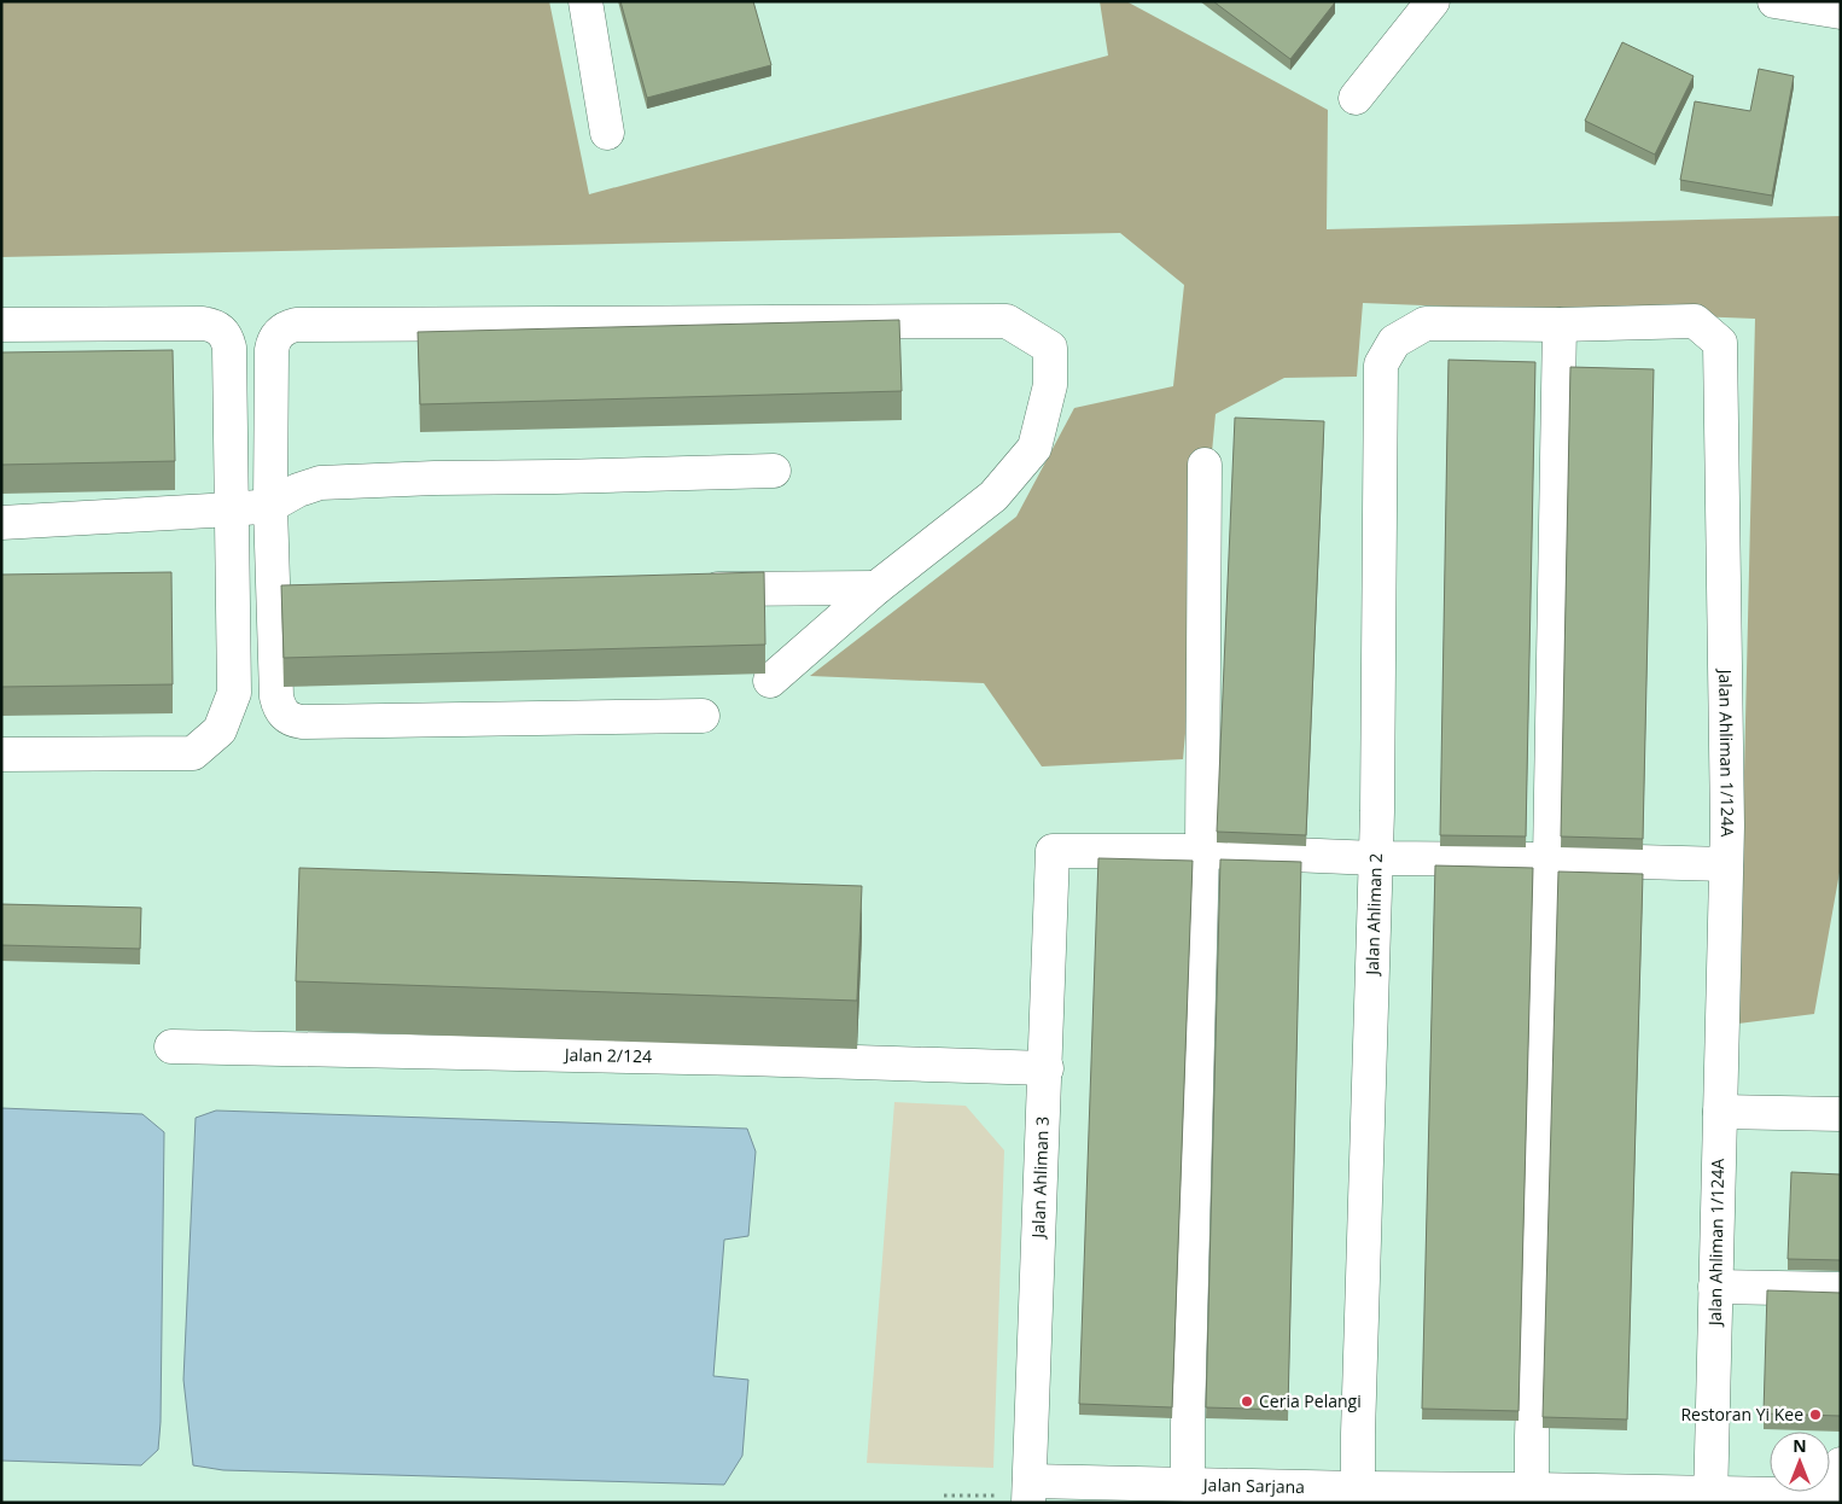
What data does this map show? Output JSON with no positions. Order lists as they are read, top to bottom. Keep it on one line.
{"streets":{"street":["Jalan Ahliman 1/124A","Jalan Ahliman 2","Jalan 2/124","Jalan Ahliman 3","Jalan Sarjana"]},"crossings":[["Jalan Ahliman 1/124A","Jalan Ahliman 2"],["Jalan Ahliman 1/124A","Jalan Sarjana"],["Jalan Ahliman 2","Jalan Sarjana"],["Jalan 2/124","Jalan Ahliman 3"],["Jalan Ahliman 3","Jalan Sarjana"]],"places":["Ceria Pelangi","Restoran Yi Kee"],"north":"top"}
